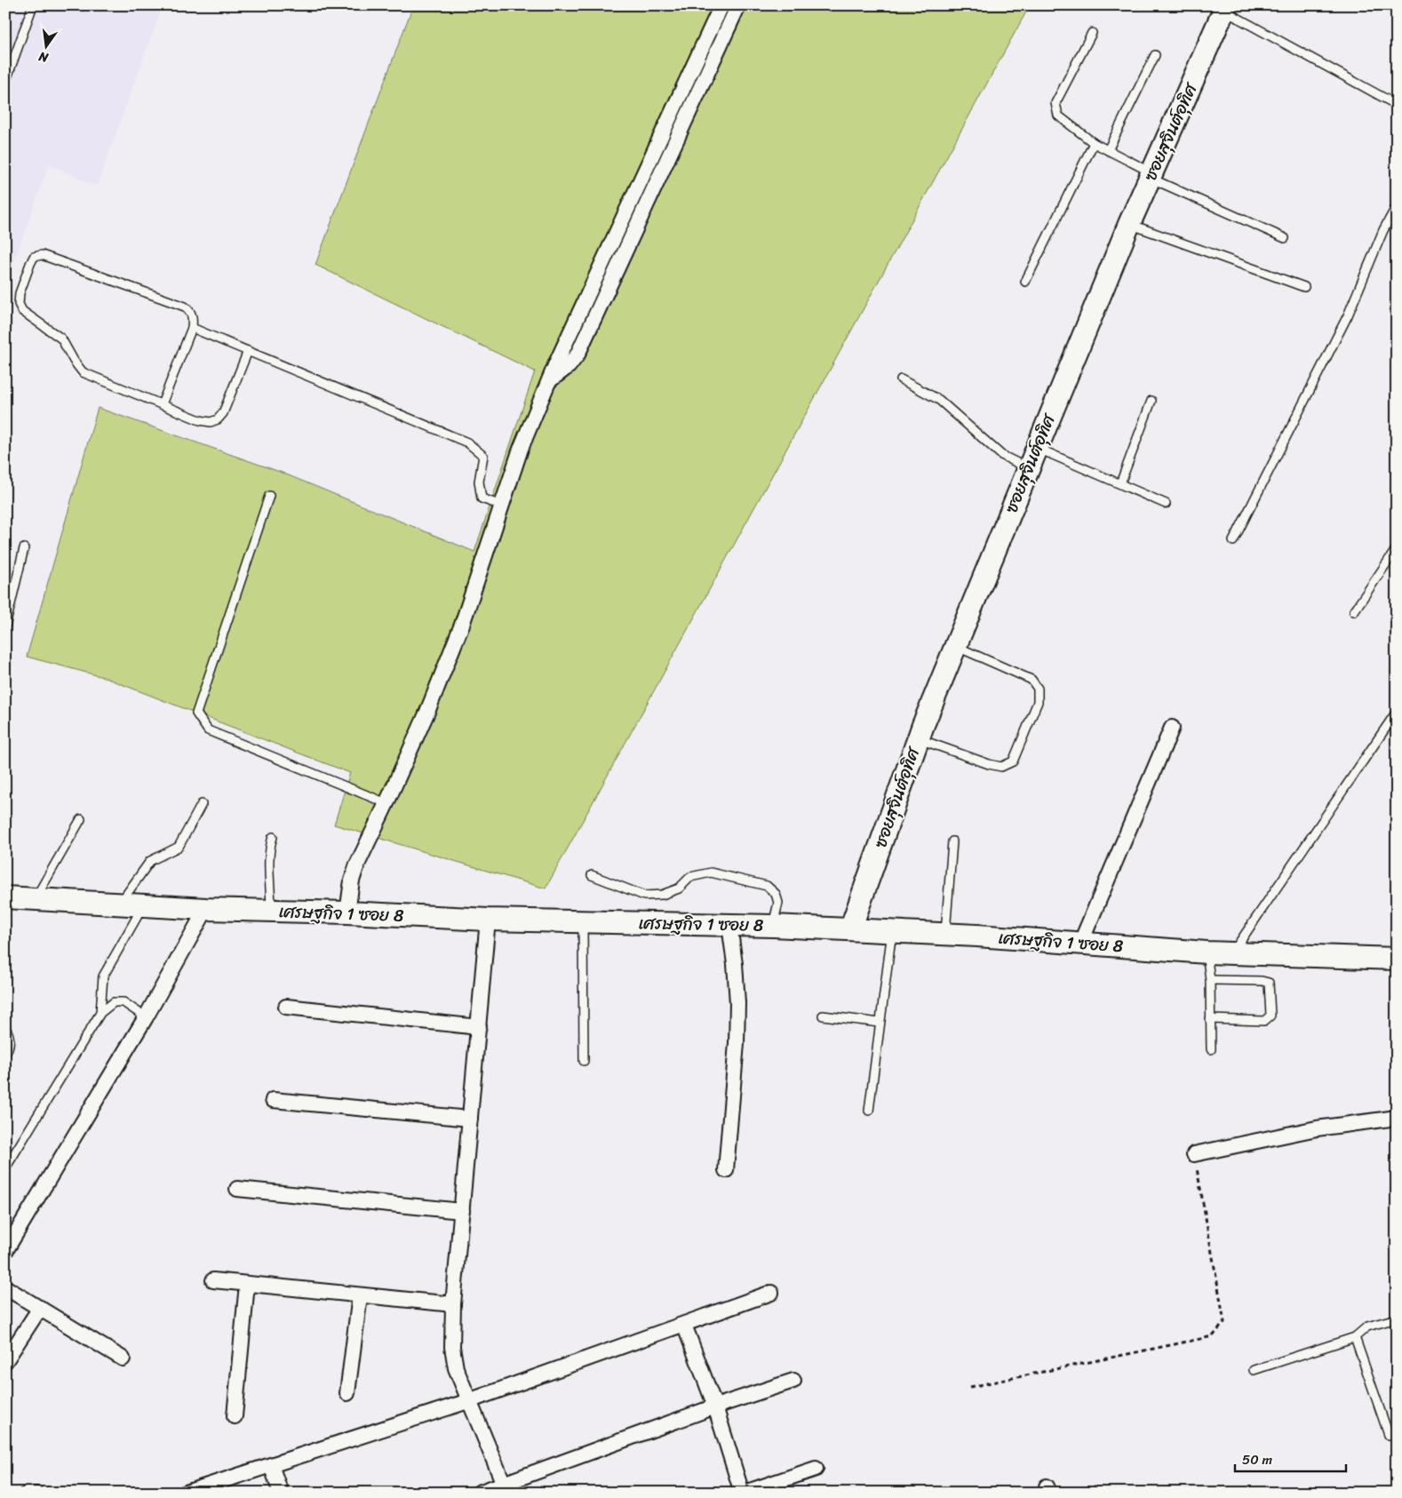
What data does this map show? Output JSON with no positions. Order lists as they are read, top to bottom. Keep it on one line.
{"streets":{"street":["ซอยสุจินต์อุทิศ","เศรษฐกิจ 1 ซอย 8"]},"crossings":[["ซอยสุจินต์อุทิศ","เศรษฐกิจ 1 ซอย 8"]],"scale_bar":"50 m","north":"bottom"}
